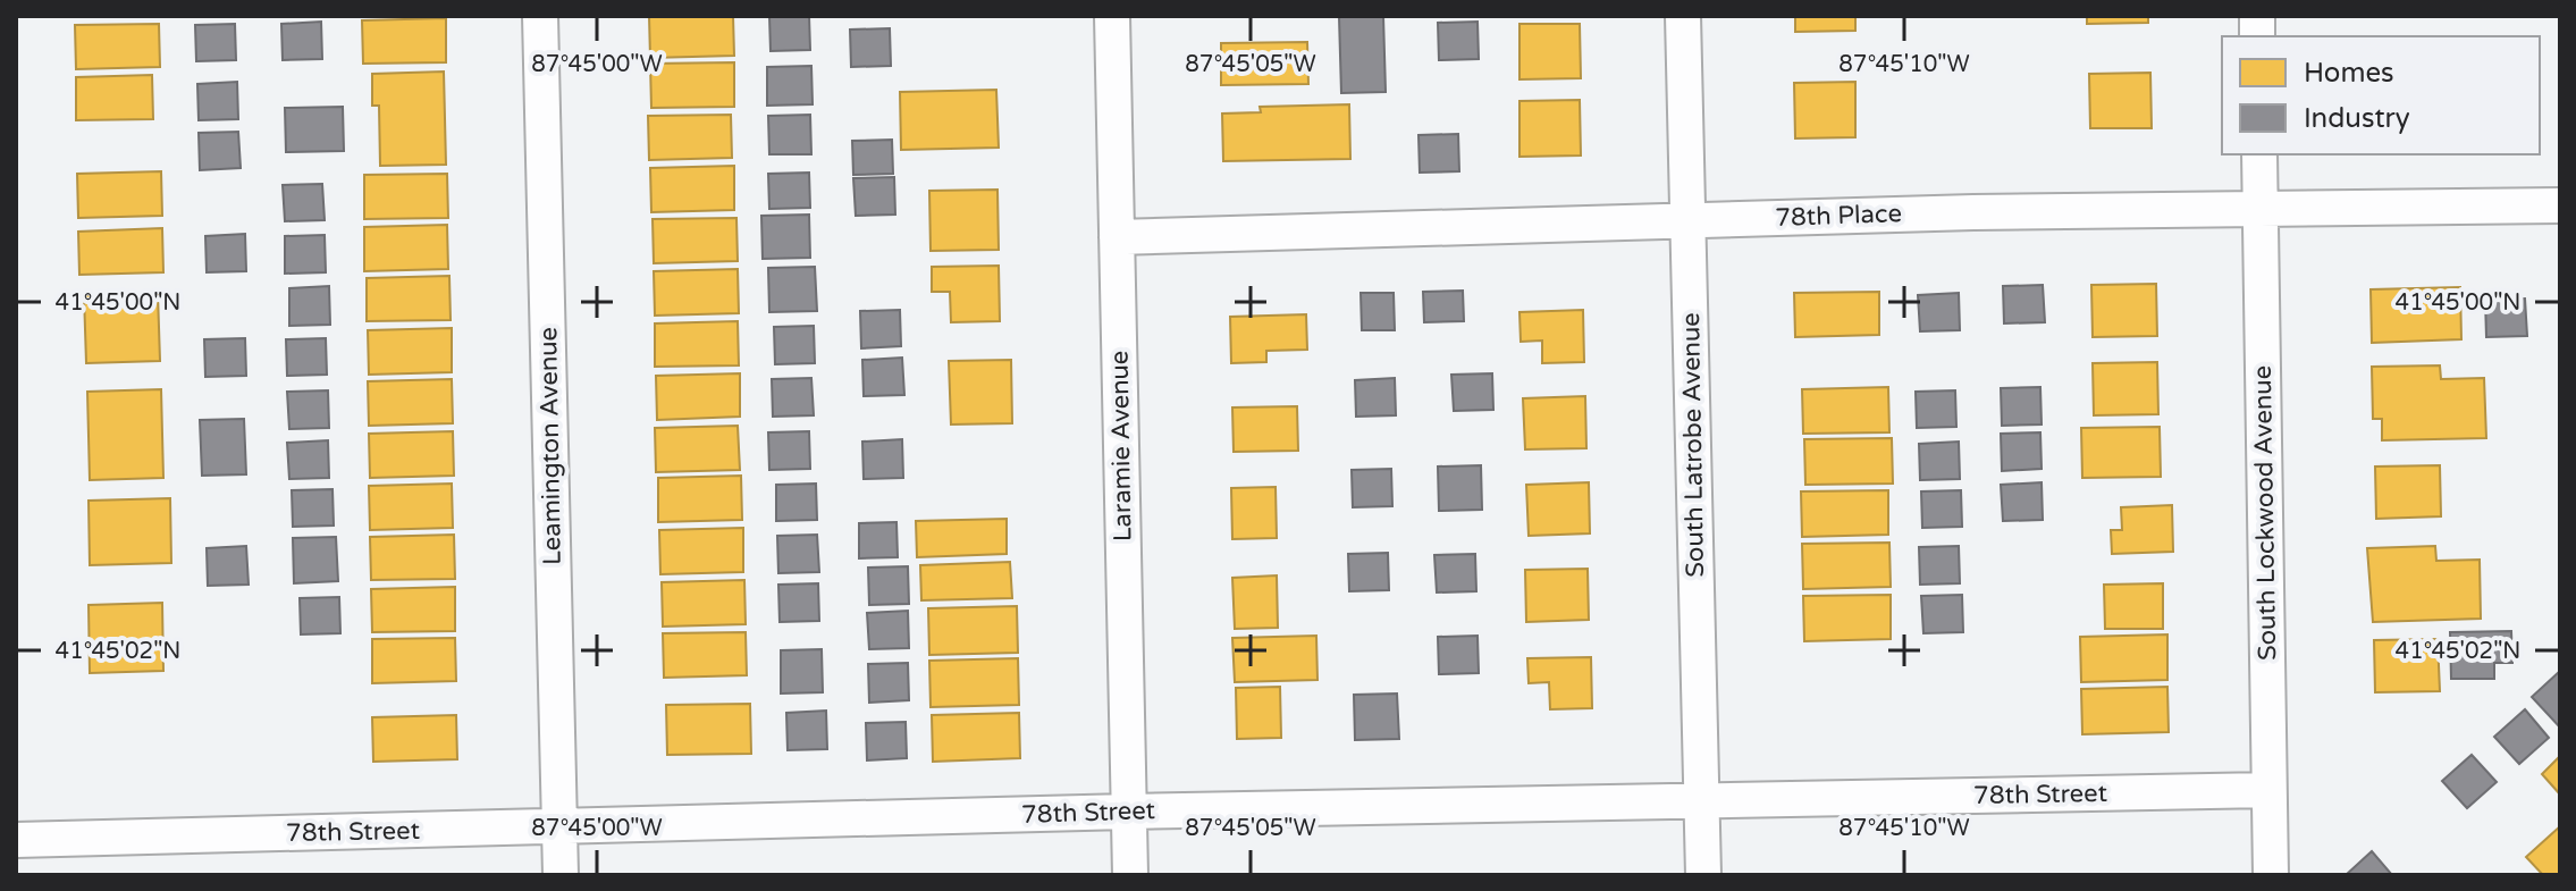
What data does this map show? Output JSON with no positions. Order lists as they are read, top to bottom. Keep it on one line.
{"streets":{"street":["78th Place","South Latrobe Avenue","Leamington Avenue","Laramie Avenue","South Lockwood Avenue","78th Street"]},"crossings":[["78th Place","South Latrobe Avenue"],["78th Place","Laramie Avenue"],["78th Place","South Lockwood Avenue"],["South Latrobe Avenue","78th Street"],["Leamington Avenue","78th Street"],["Laramie Avenue","78th Street"],["South Lockwood Avenue","78th Street"]],"legend":["Homes","Industry"],"coordinates":["87°45'00\"W","87°45'05\"W","87°45'10\"W","41°45'00\"N","41°45'02\"N"]}
